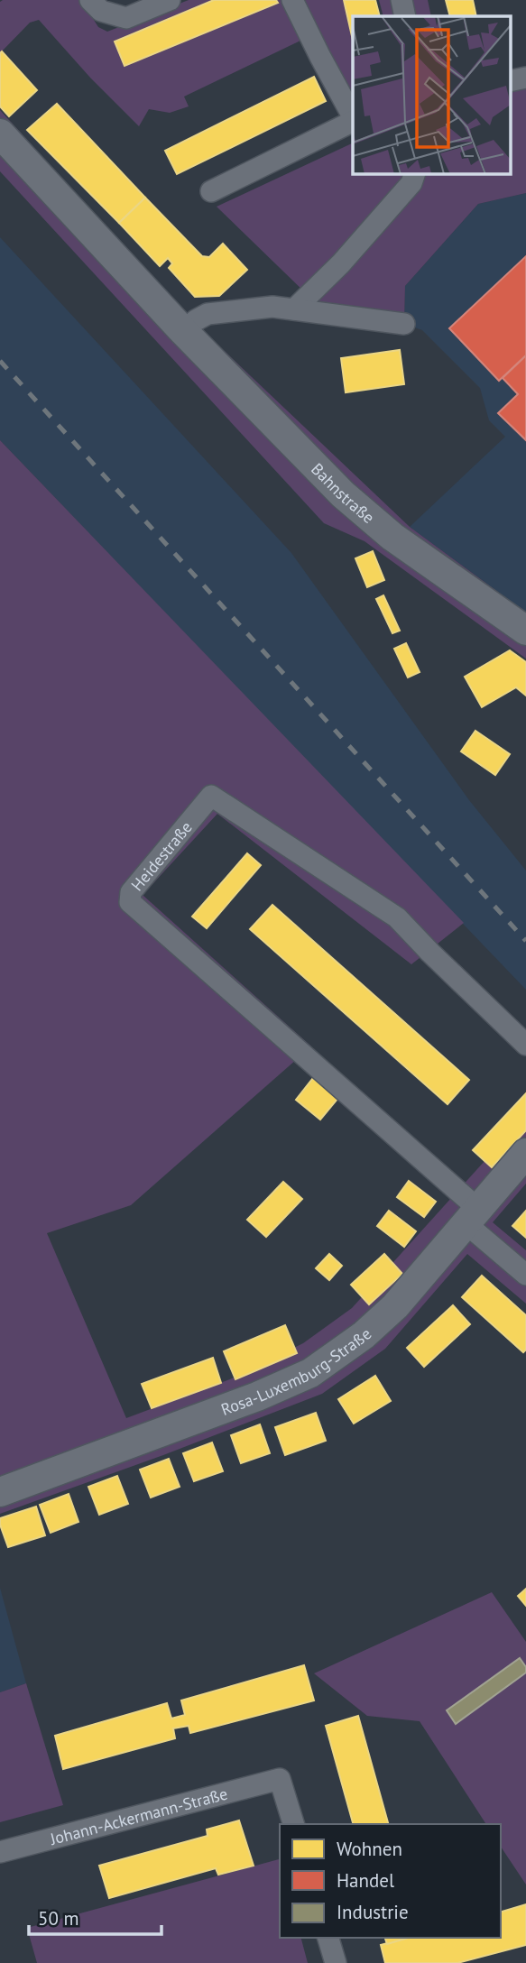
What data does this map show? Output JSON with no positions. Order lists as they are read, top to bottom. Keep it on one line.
{"streets":{"street":["Bahnstraße","Heidestraße","Rosa-Luxemburg-Straße","Johann-Ackermann-Straße"]},"crossings":[["Heidestraße","Rosa-Luxemburg-Straße"]],"legend":["Wohnen","Handel","Industrie"],"scale_bar":"50 m"}
